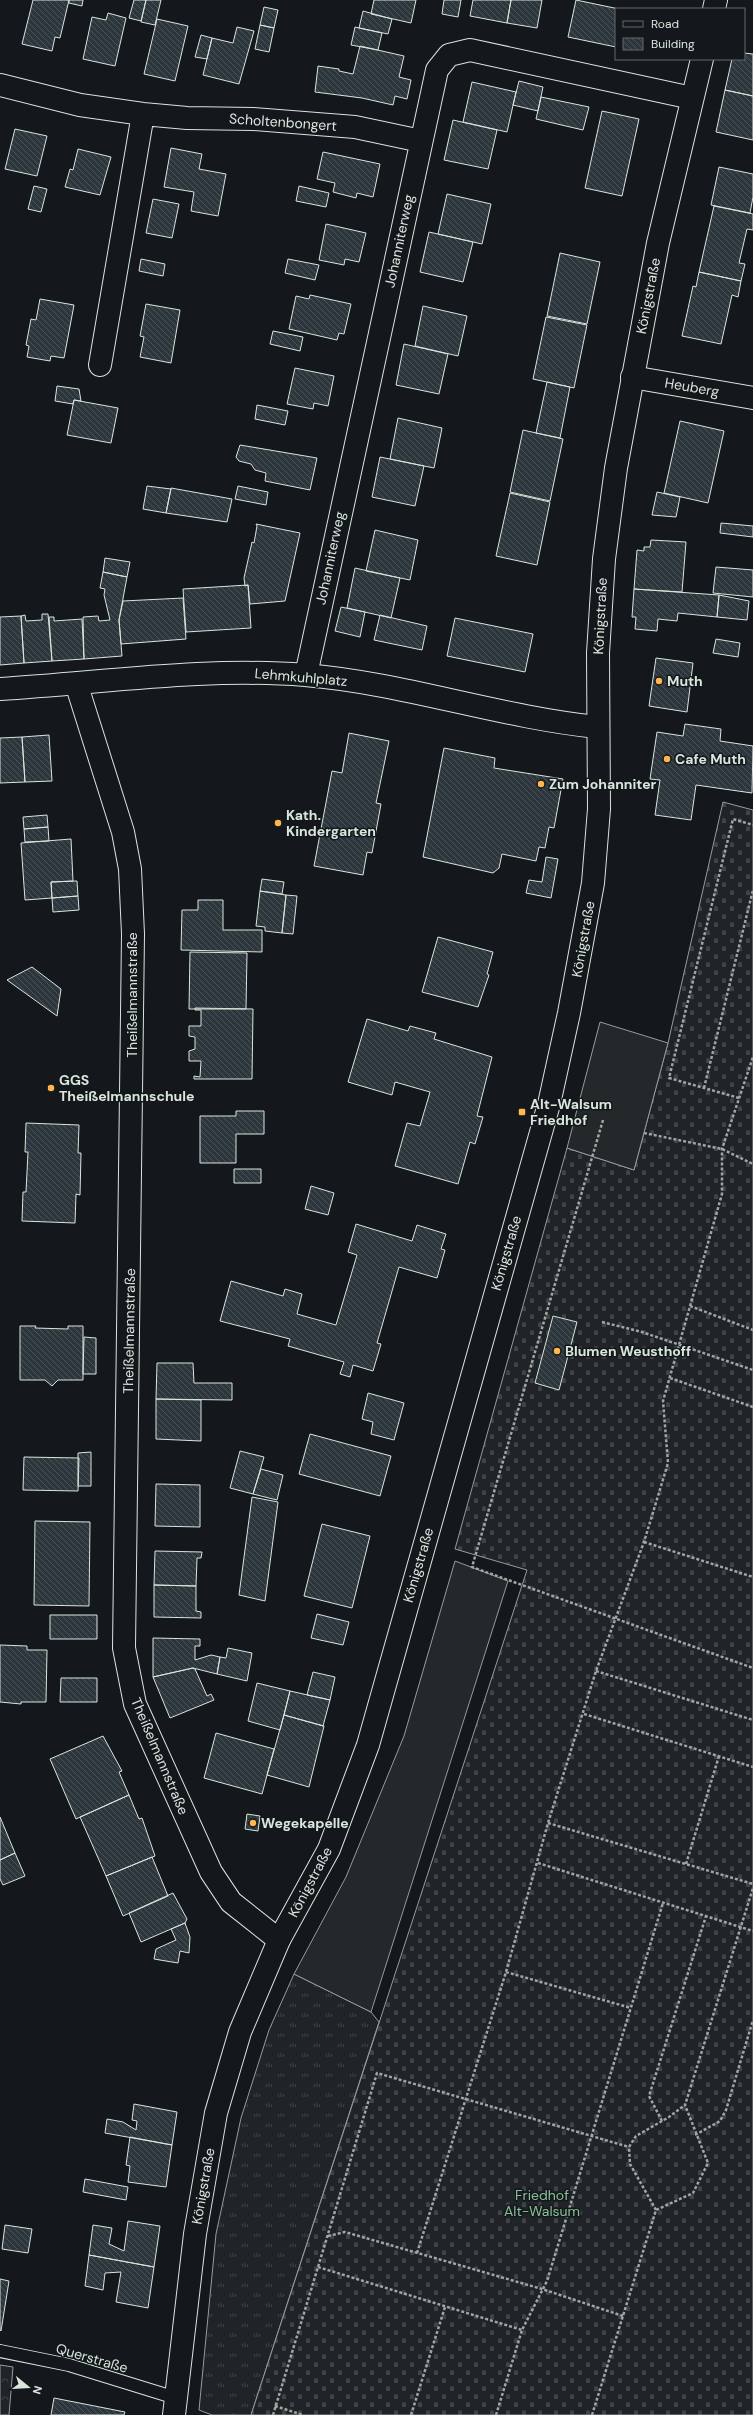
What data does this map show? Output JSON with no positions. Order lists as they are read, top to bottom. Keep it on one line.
{"streets":{"street":["Scholtenbongert","Johanniterweg","Königstraße","Heuberg","Lehmkuhlplatz","Theißelmannstraße"],"lane":["Querstraße"]},"crossings":[["Scholtenbongert","Johanniterweg"],["Johanniterweg","Königstraße"],["Johanniterweg","Lehmkuhlplatz"],["Königstraße","Heuberg"],["Königstraße","Lehmkuhlplatz"],["Königstraße","Theißelmannstraße"],["Königstraße","Querstraße"],["Lehmkuhlplatz","Theißelmannstraße"]],"parks":["Friedhof Alt-Walsum"],"places":{"other":["Muth","Cafe Muth","Zum Johanniter","Kath. Kindergarten","GGS Theißelmannschule","Blumen Weusthoff","Wegekapelle"],"transit":["Alt-Walsum Friedhof"]},"legend":["Road","Building"],"north":"right"}
